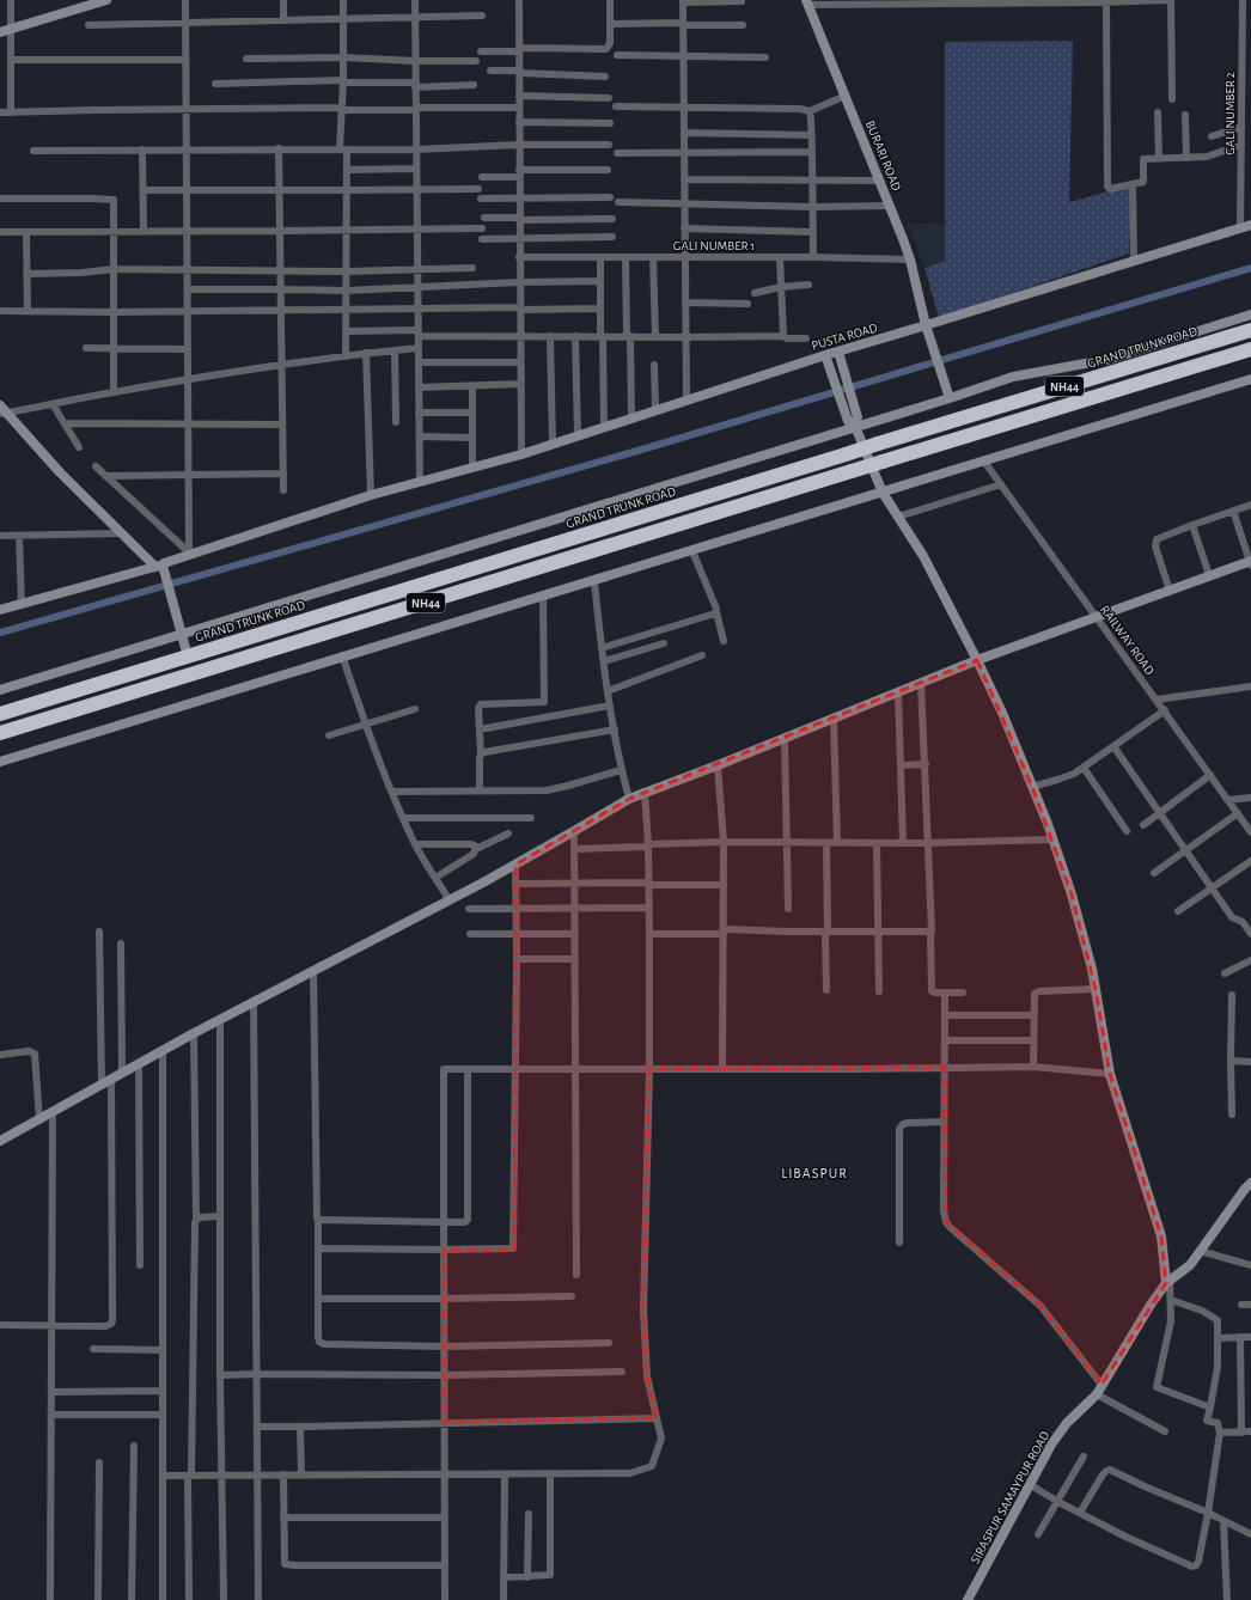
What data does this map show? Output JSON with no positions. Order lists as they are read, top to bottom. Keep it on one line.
{"streets":{"highway":["GRAND TRUNK ROAD","NH44"],"main road":["BURARI ROAD","PUSTA ROAD","SIRASPUR SAMAYPUR ROAD"],"street":["GALI NUMBER 2","GALI NUMBER 1","RAILWAY ROAD"]},"crossings":[["GALI NUMBER 2","PUSTA ROAD"],["BURARI ROAD","GALI NUMBER 1"],["BURARI ROAD","PUSTA ROAD"]],"districts":["LIBASPUR"]}
